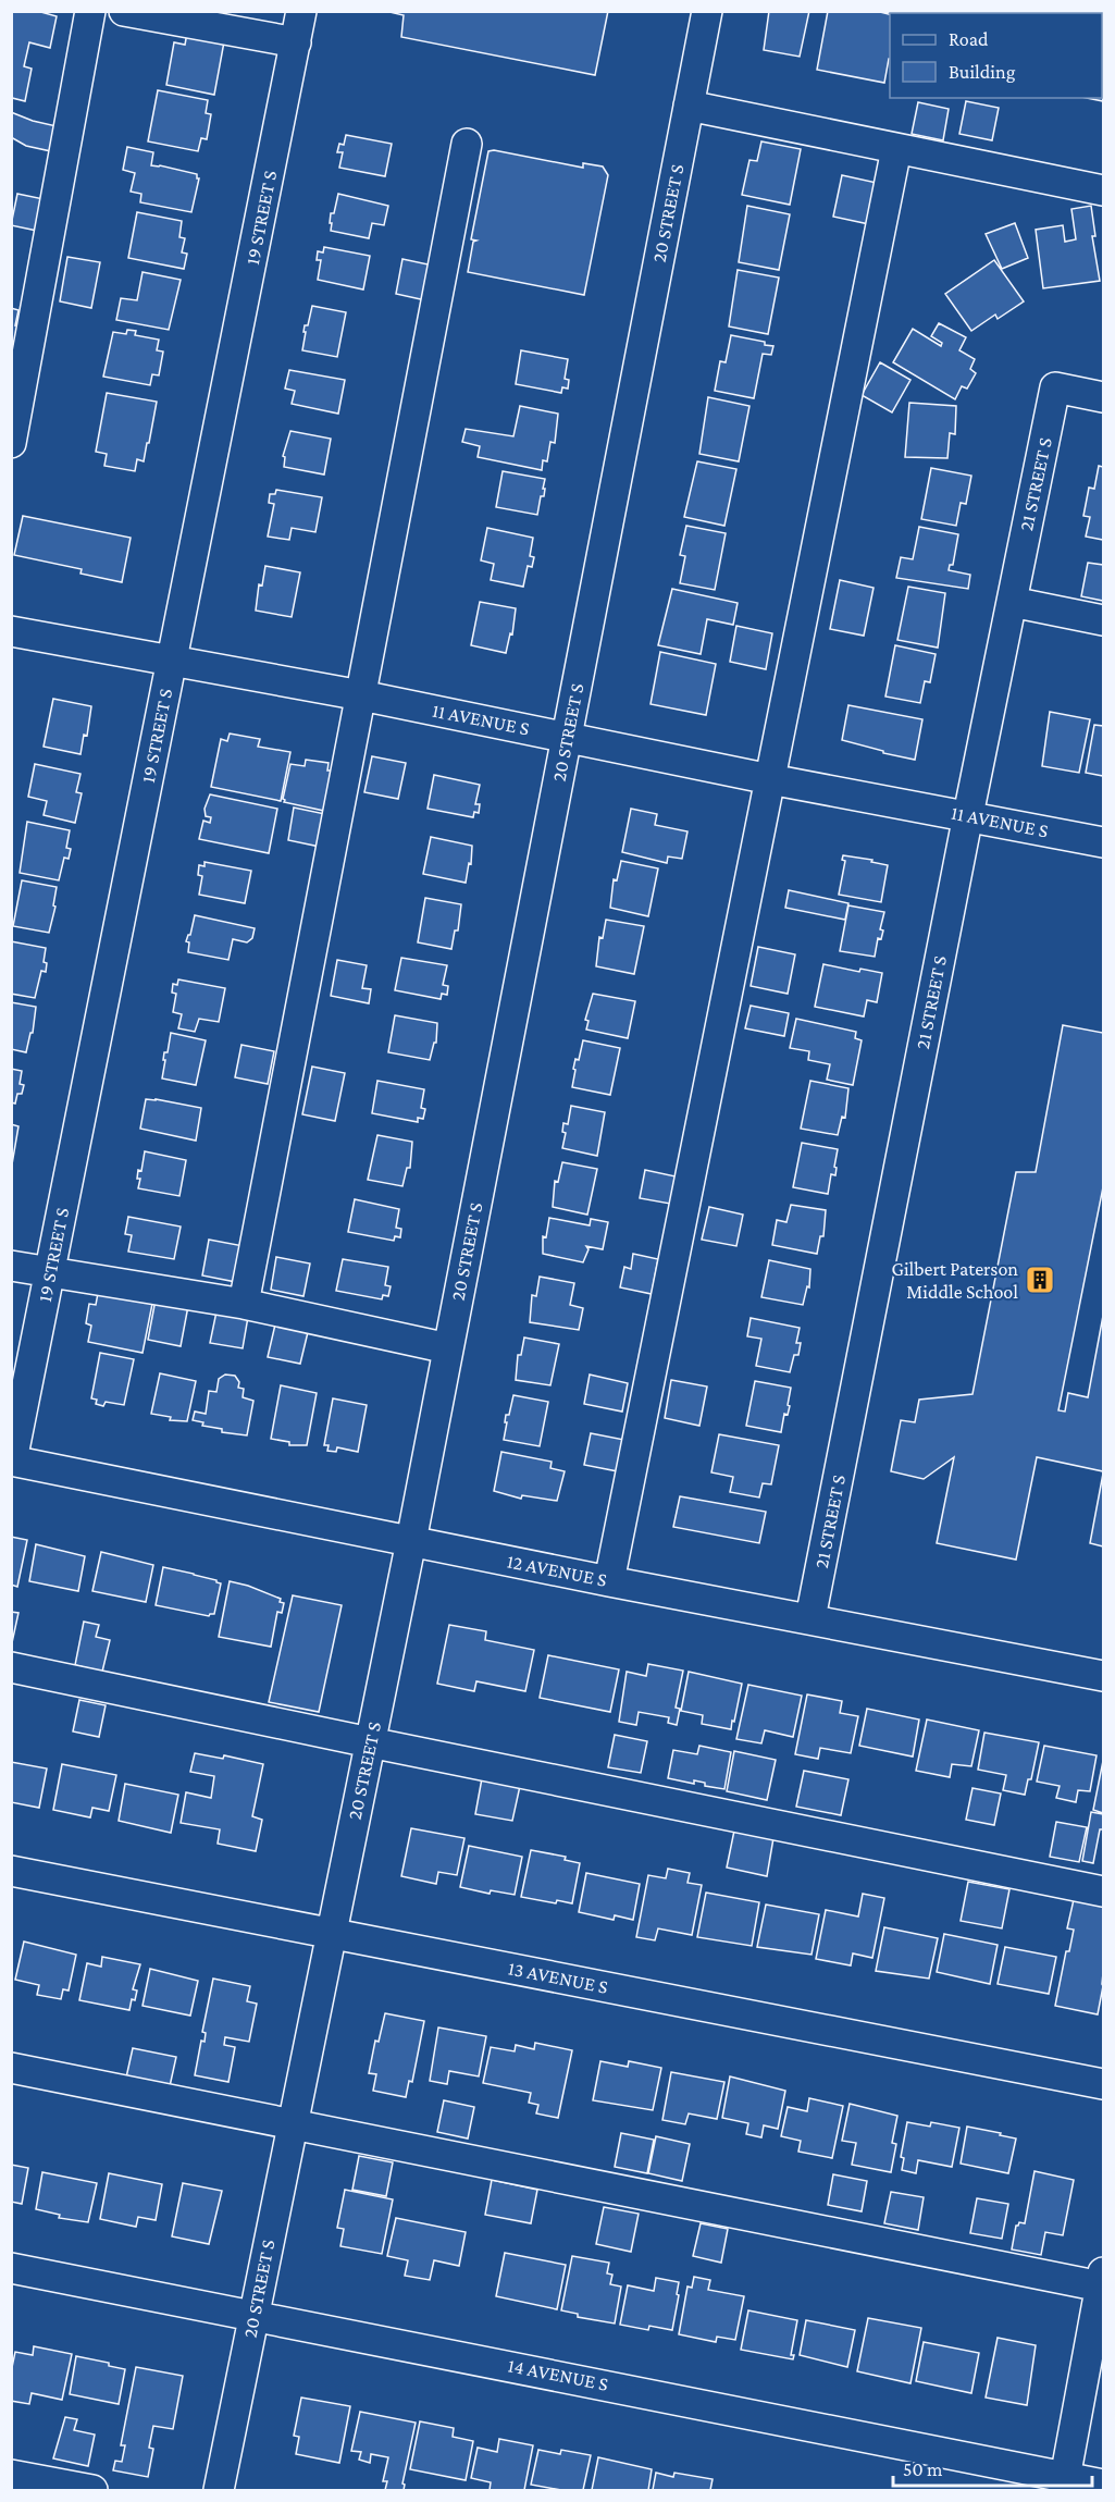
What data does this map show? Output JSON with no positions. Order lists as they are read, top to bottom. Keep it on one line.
{"streets":{"street":["20 STREET S","19 STREET S","21 STREET S","11 AVENUE S","12 AVENUE S","13 AVENUE S","14 AVENUE S"]},"crossings":[["20 STREET S","11 AVENUE S"],["20 STREET S","12 AVENUE S"],["20 STREET S","13 AVENUE S"],["20 STREET S","14 AVENUE S"],["19 STREET S","11 AVENUE S"],["19 STREET S","12 AVENUE S"],["21 STREET S","11 AVENUE S"],["21 STREET S","12 AVENUE S"]],"places":{"building":["Gilbert Paterson Middle School"]},"legend":["Road","Building"],"scale_bar":"50 m"}
